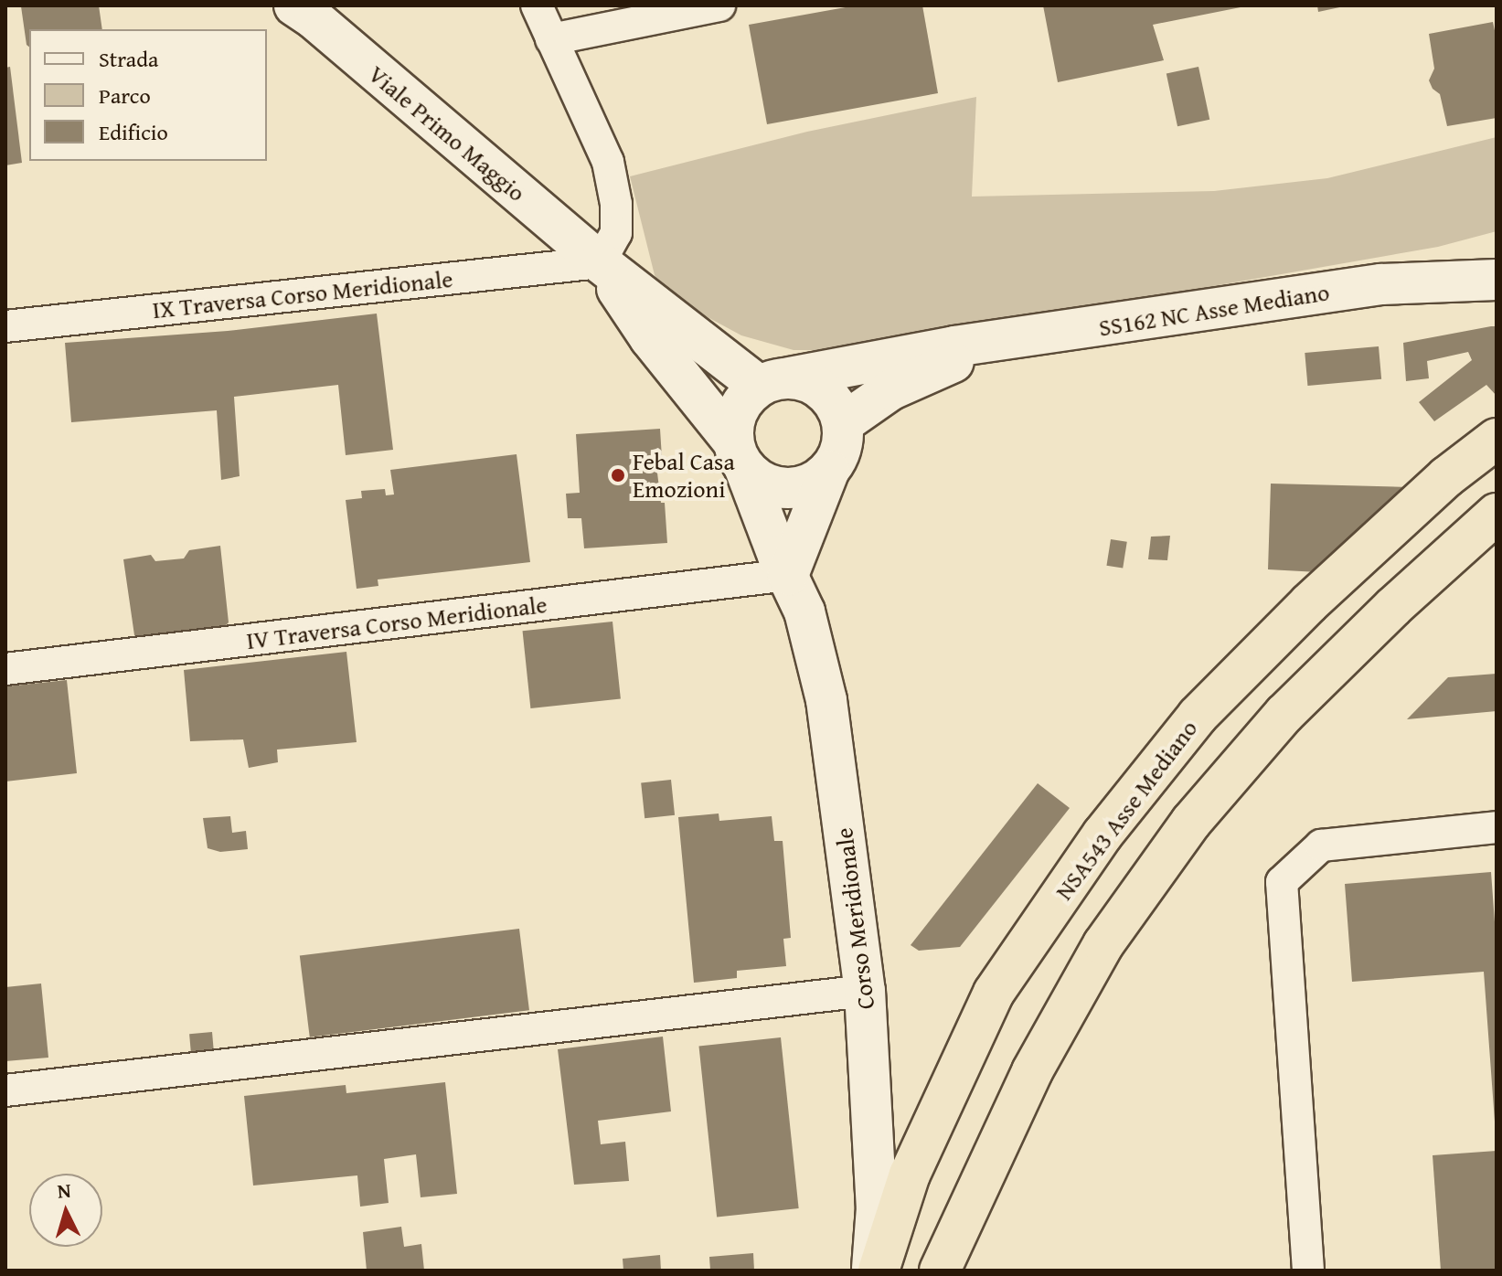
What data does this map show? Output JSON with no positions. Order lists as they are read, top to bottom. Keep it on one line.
{"streets":{"highway":["NSA543 Asse Mediano"],"street":["Viale Primo Maggio","IX Traversa Corso Meridionale","SS162 NC Asse Mediano","IV Traversa Corso Meridionale","Corso Meridionale"]},"crossings":[["Viale Primo Maggio","IX Traversa Corso Meridionale"],["Viale Primo Maggio","SS162 NC Asse Mediano"],["Viale Primo Maggio","Corso Meridionale"],["SS162 NC Asse Mediano","Corso Meridionale"],["IV Traversa Corso Meridionale","Corso Meridionale"]],"places":["Febal Casa Emozioni"],"legend":["Strada","Parco","Edificio"],"north":"top"}
